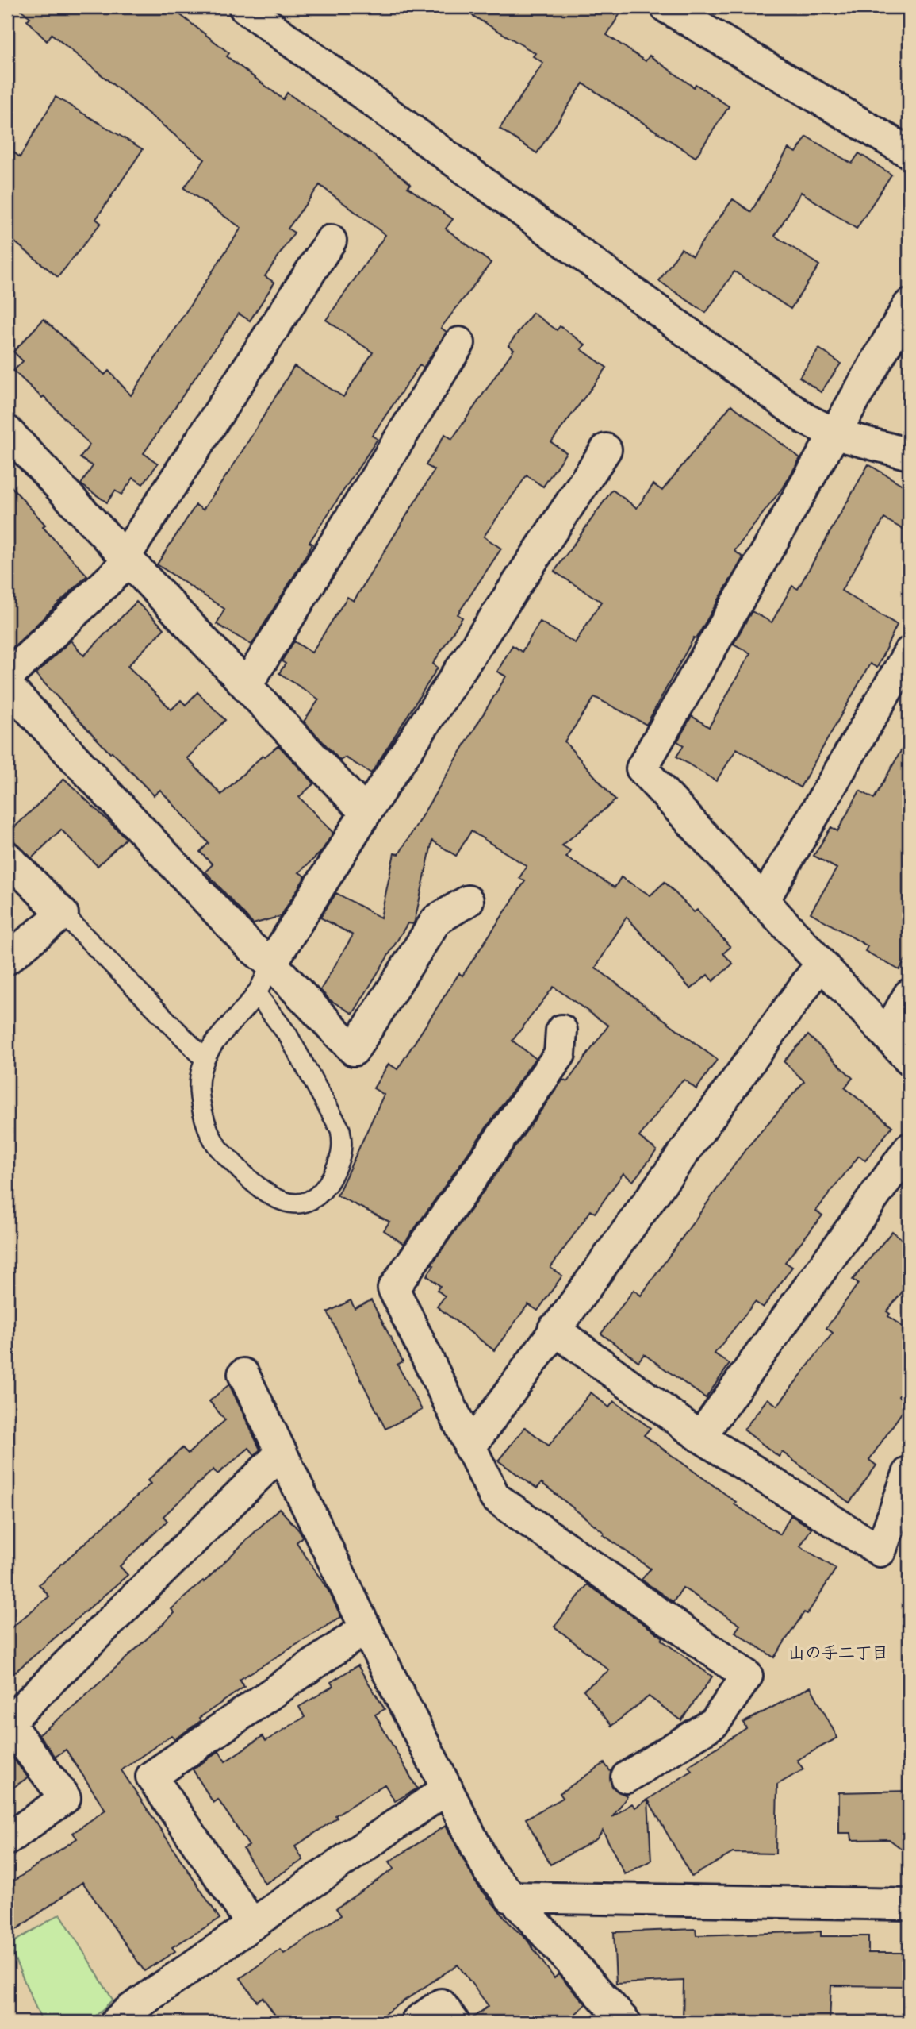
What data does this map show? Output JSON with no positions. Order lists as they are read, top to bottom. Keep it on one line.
{"districts":["山の手二丁目"]}
